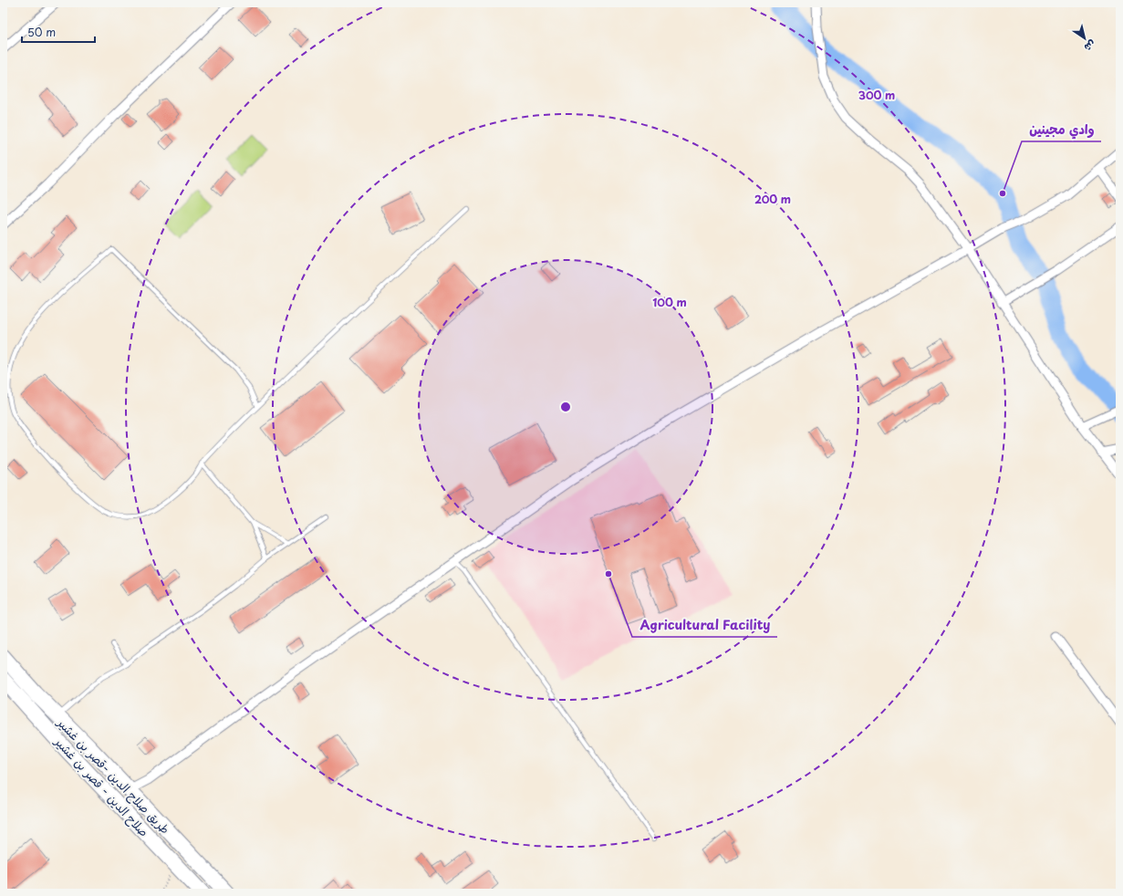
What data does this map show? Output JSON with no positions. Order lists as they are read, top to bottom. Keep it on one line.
{"streets":{"highway":["طريق صلاح الدين -قصر بن غشير","صلاح الدين - قصر بن غشير"]},"places":["وادي مجينين","Agricultural Facility"],"scale_bar":"50 m","north":"bottom right","rings":["300 m","200 m","100 m"]}
